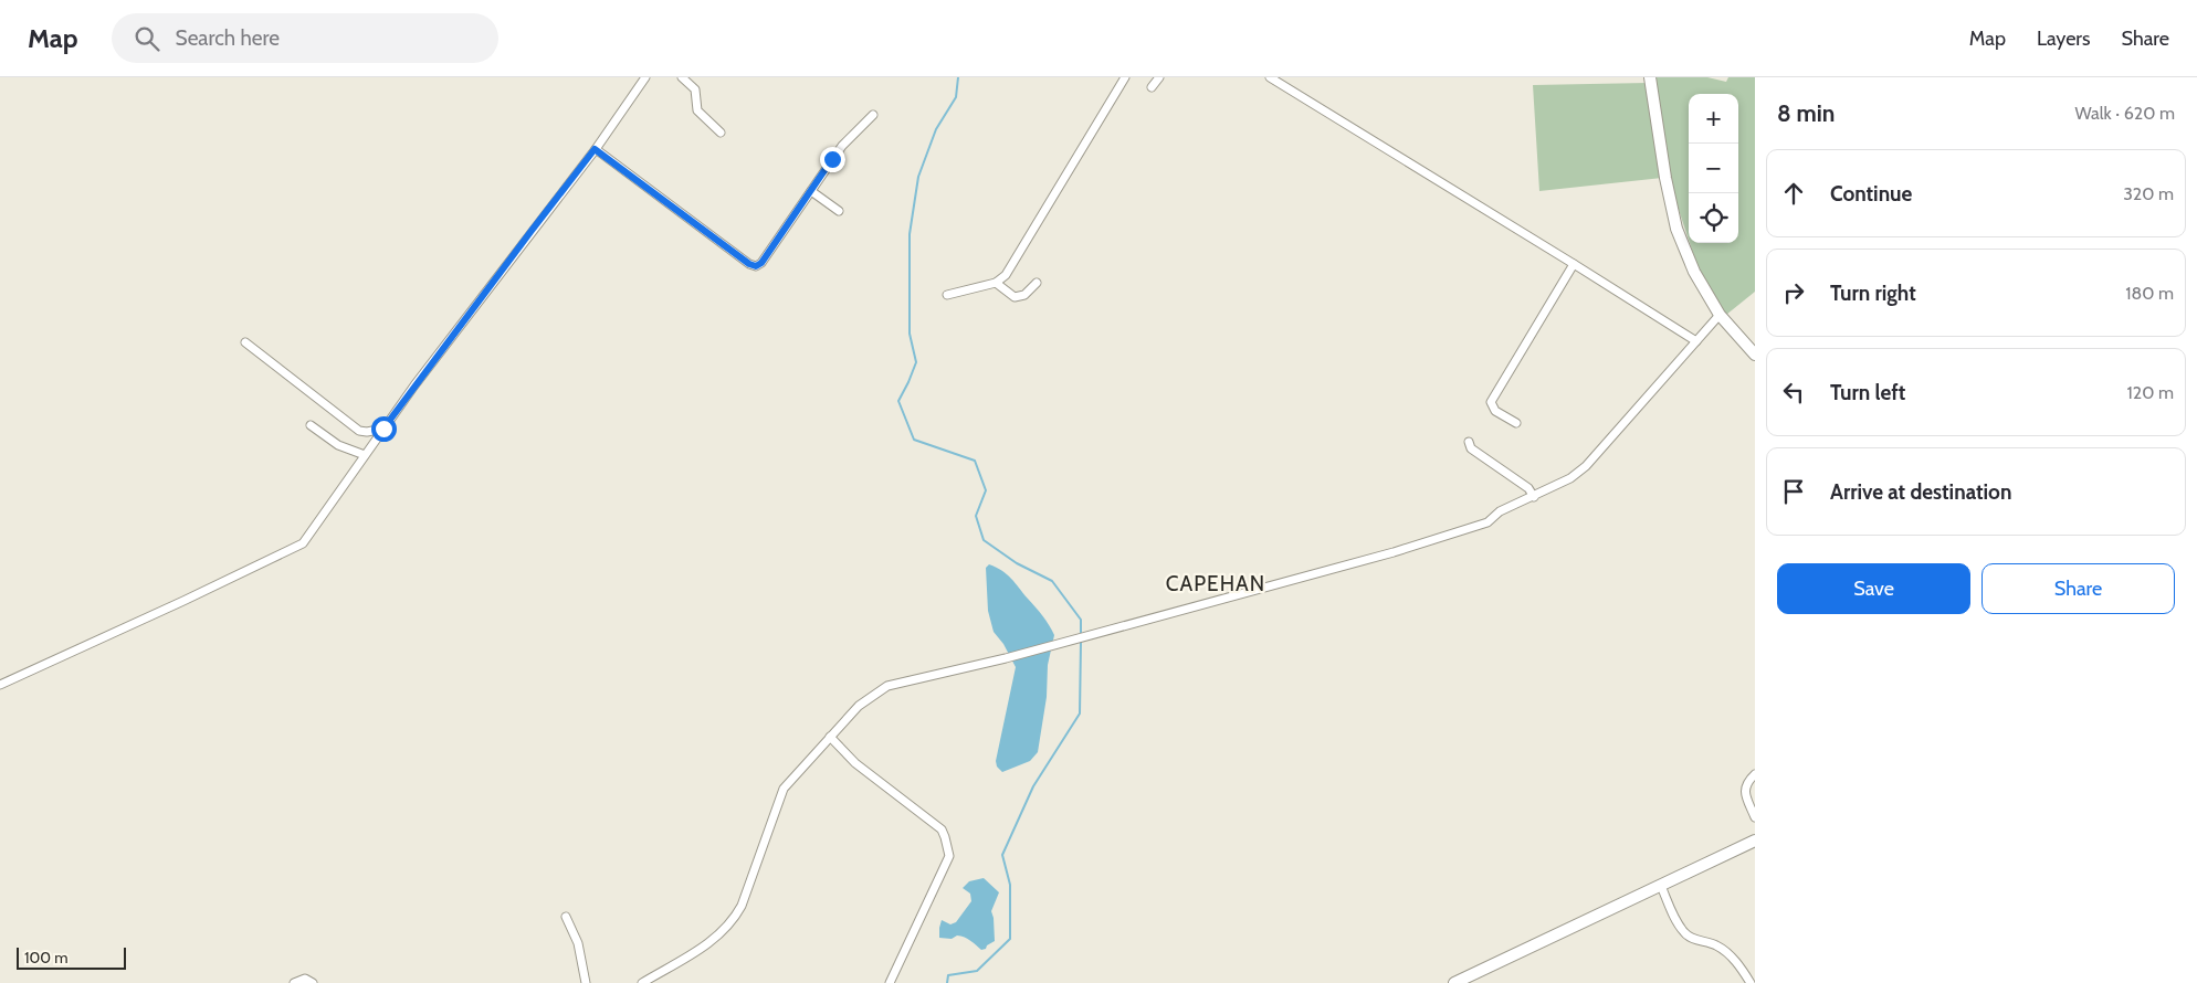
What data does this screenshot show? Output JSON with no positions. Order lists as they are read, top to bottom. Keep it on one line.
{"districts":["CAPEHAN"],"scale_bar":"100 m","page":{"header":"Map","search":"Search here","nav":["Map","Layers","Share"],"heading":["8 min","Walk · 620 m"],"map_buttons":["+","−"],"list":[["Continue","320 m"],["Turn right","180 m"],["Turn left","120 m"],"Arrive at destination"],"buttons":["Save","Share"],"scale":"100 m"}}
